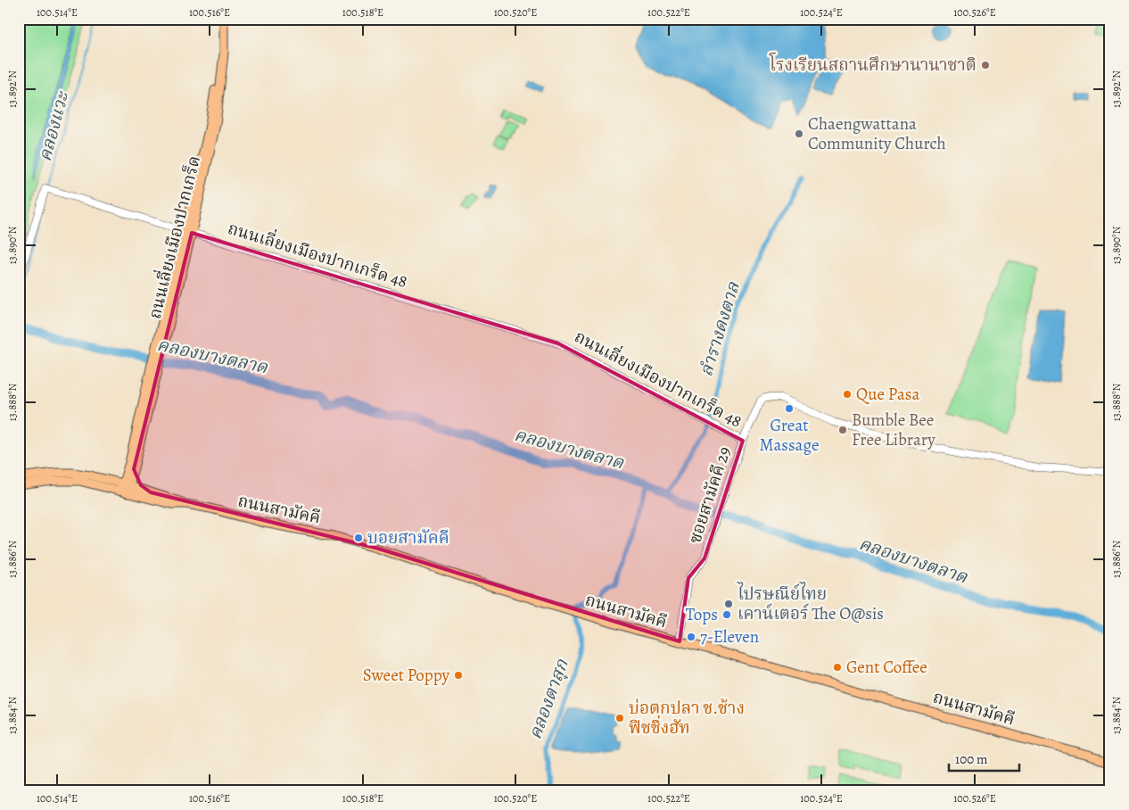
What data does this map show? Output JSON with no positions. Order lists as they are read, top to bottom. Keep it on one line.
{"streets":{"main road":["ถนนเลี่ยงเมืองปากเกร็ด","ถนนสามัคคี"],"street":["ถนนเลี่ยงเมืองปากเกร็ด 48","ซอยสามัคคี 29"]},"crossings":[["ถนนเลี่ยงเมืองปากเกร็ด","ถนนเลี่ยงเมืองปากเกร็ด 48"],["ถนนเลี่ยงเมืองปากเกร็ด","ถนนสามัคคี"],["ถนนเลี่ยงเมืองปากเกร็ด 48","ซอยสามัคคี 29"],["ซอยสามัคคี 29","ถนนสามัคคี"]],"water":["คลองแวะ","ลำรางดงตาล","คลองบางตลาด","คลองตาสุก"],"places":["โรงเรียนสถานศึกษานานาชาติ","Chaengwattana Community Church","Que Pasa","Great Massage","Bumble Bee Free Library","บอยสามัคคี","ไปรษณีย์ไทย เคาน์เตอร์ The O@sis","Tops","7-Eleven","Gent Coffee","Sweet Poppy","บ่อตกปลา ช.ช้าง ฟิชชิ่งฮัท"],"scale_bar":"100 m","coordinates":["100.514°E","100.516°E","100.518°E","100.520°E","100.522°E","100.524°E","100.526°E","13.892°N","13.890°N","13.888°N","13.886°N","13.884°N"]}
